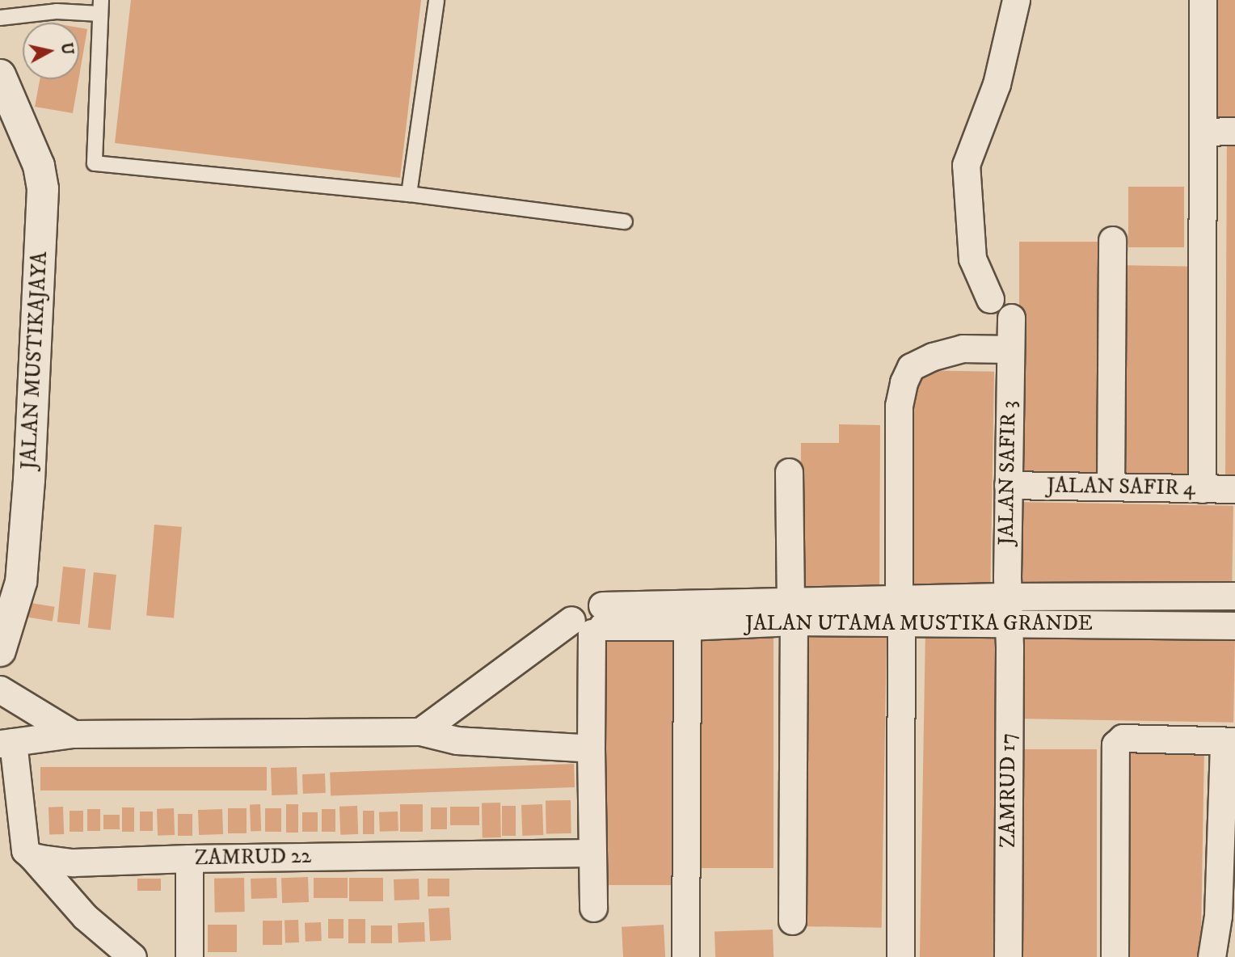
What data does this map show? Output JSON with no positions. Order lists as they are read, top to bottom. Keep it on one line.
{"streets":{"street":["JALAN MUSTIKAJAYA","JALAN SAFIR 3","JALAN SAFIR 4","JALAN UTAMA MUSTIKA GRANDE","ZAMRUD 17","ZAMRUD 22"]},"crossings":[["JALAN SAFIR 3","JALAN SAFIR 4"],["JALAN SAFIR 3","JALAN UTAMA MUSTIKA GRANDE"],["JALAN SAFIR 3","ZAMRUD 17"],["JALAN UTAMA MUSTIKA GRANDE","ZAMRUD 17"]],"north":"right"}
